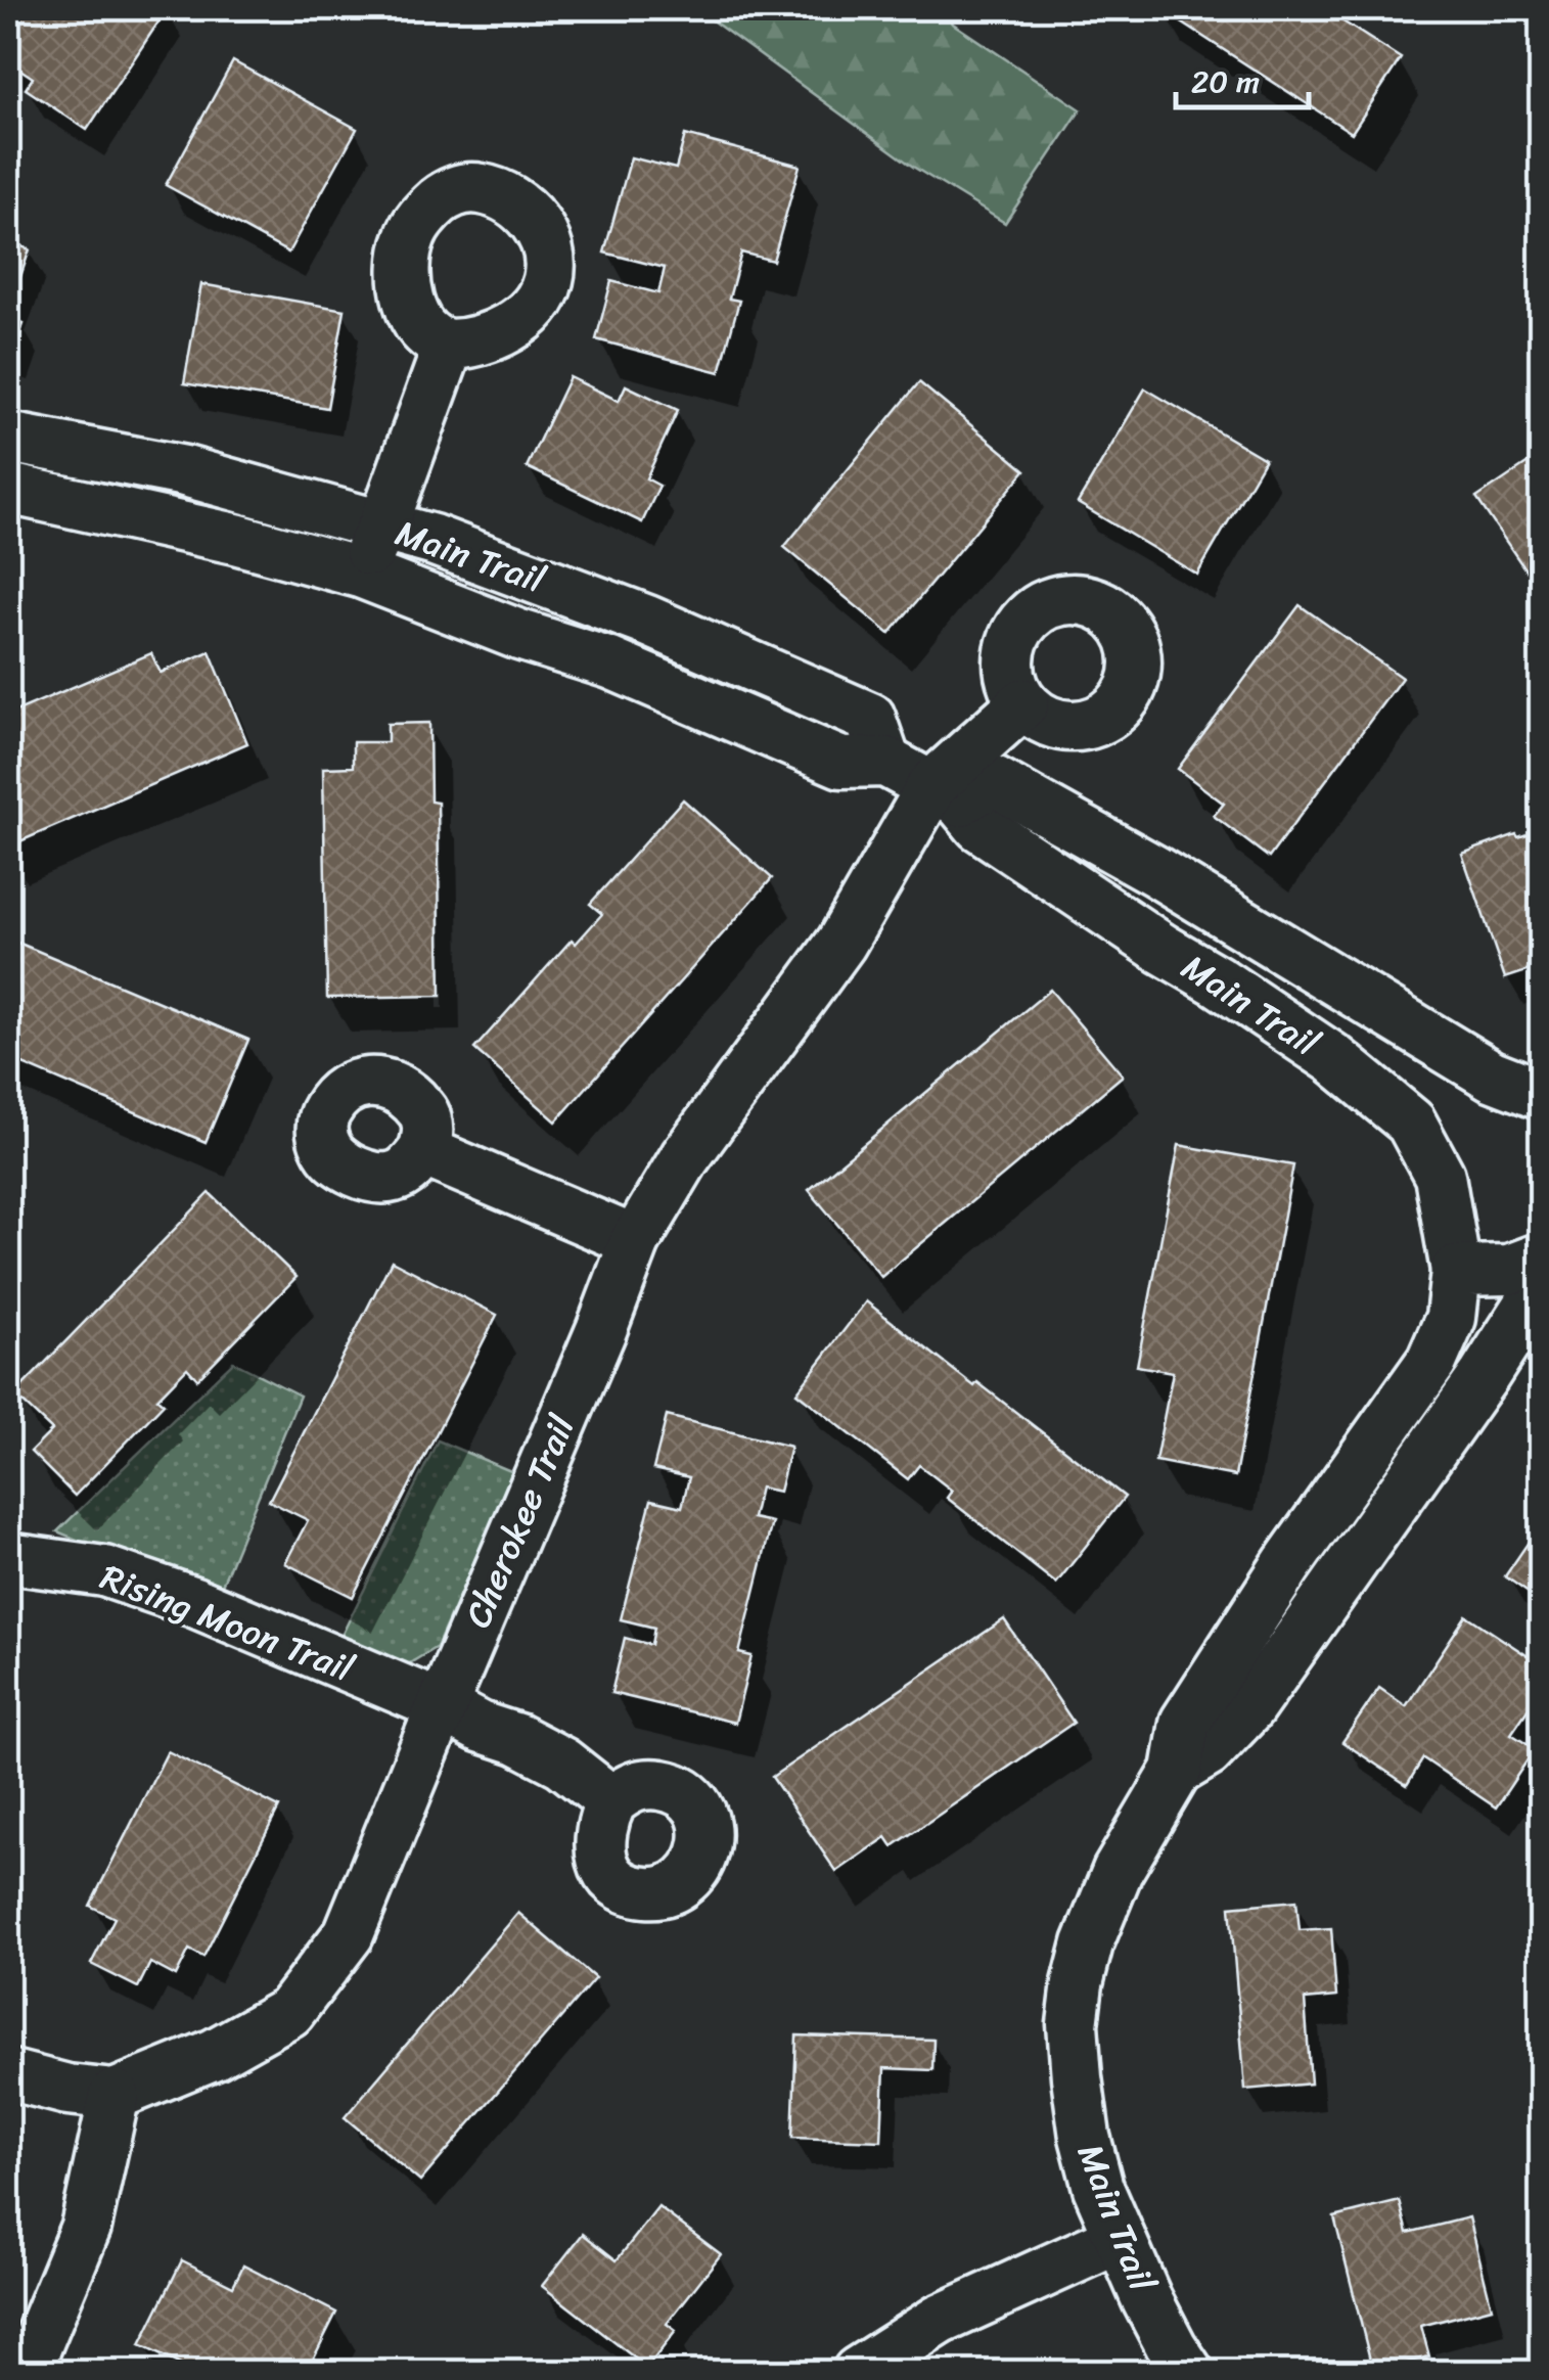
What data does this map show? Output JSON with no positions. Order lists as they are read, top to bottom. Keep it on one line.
{"streets":{"street":["Main Trail","Cherokee Trail","Rising Moon Trail"]},"crossings":[["Main Trail","Cherokee Trail"],["Cherokee Trail","Rising Moon Trail"]],"scale_bar":"20 m"}
